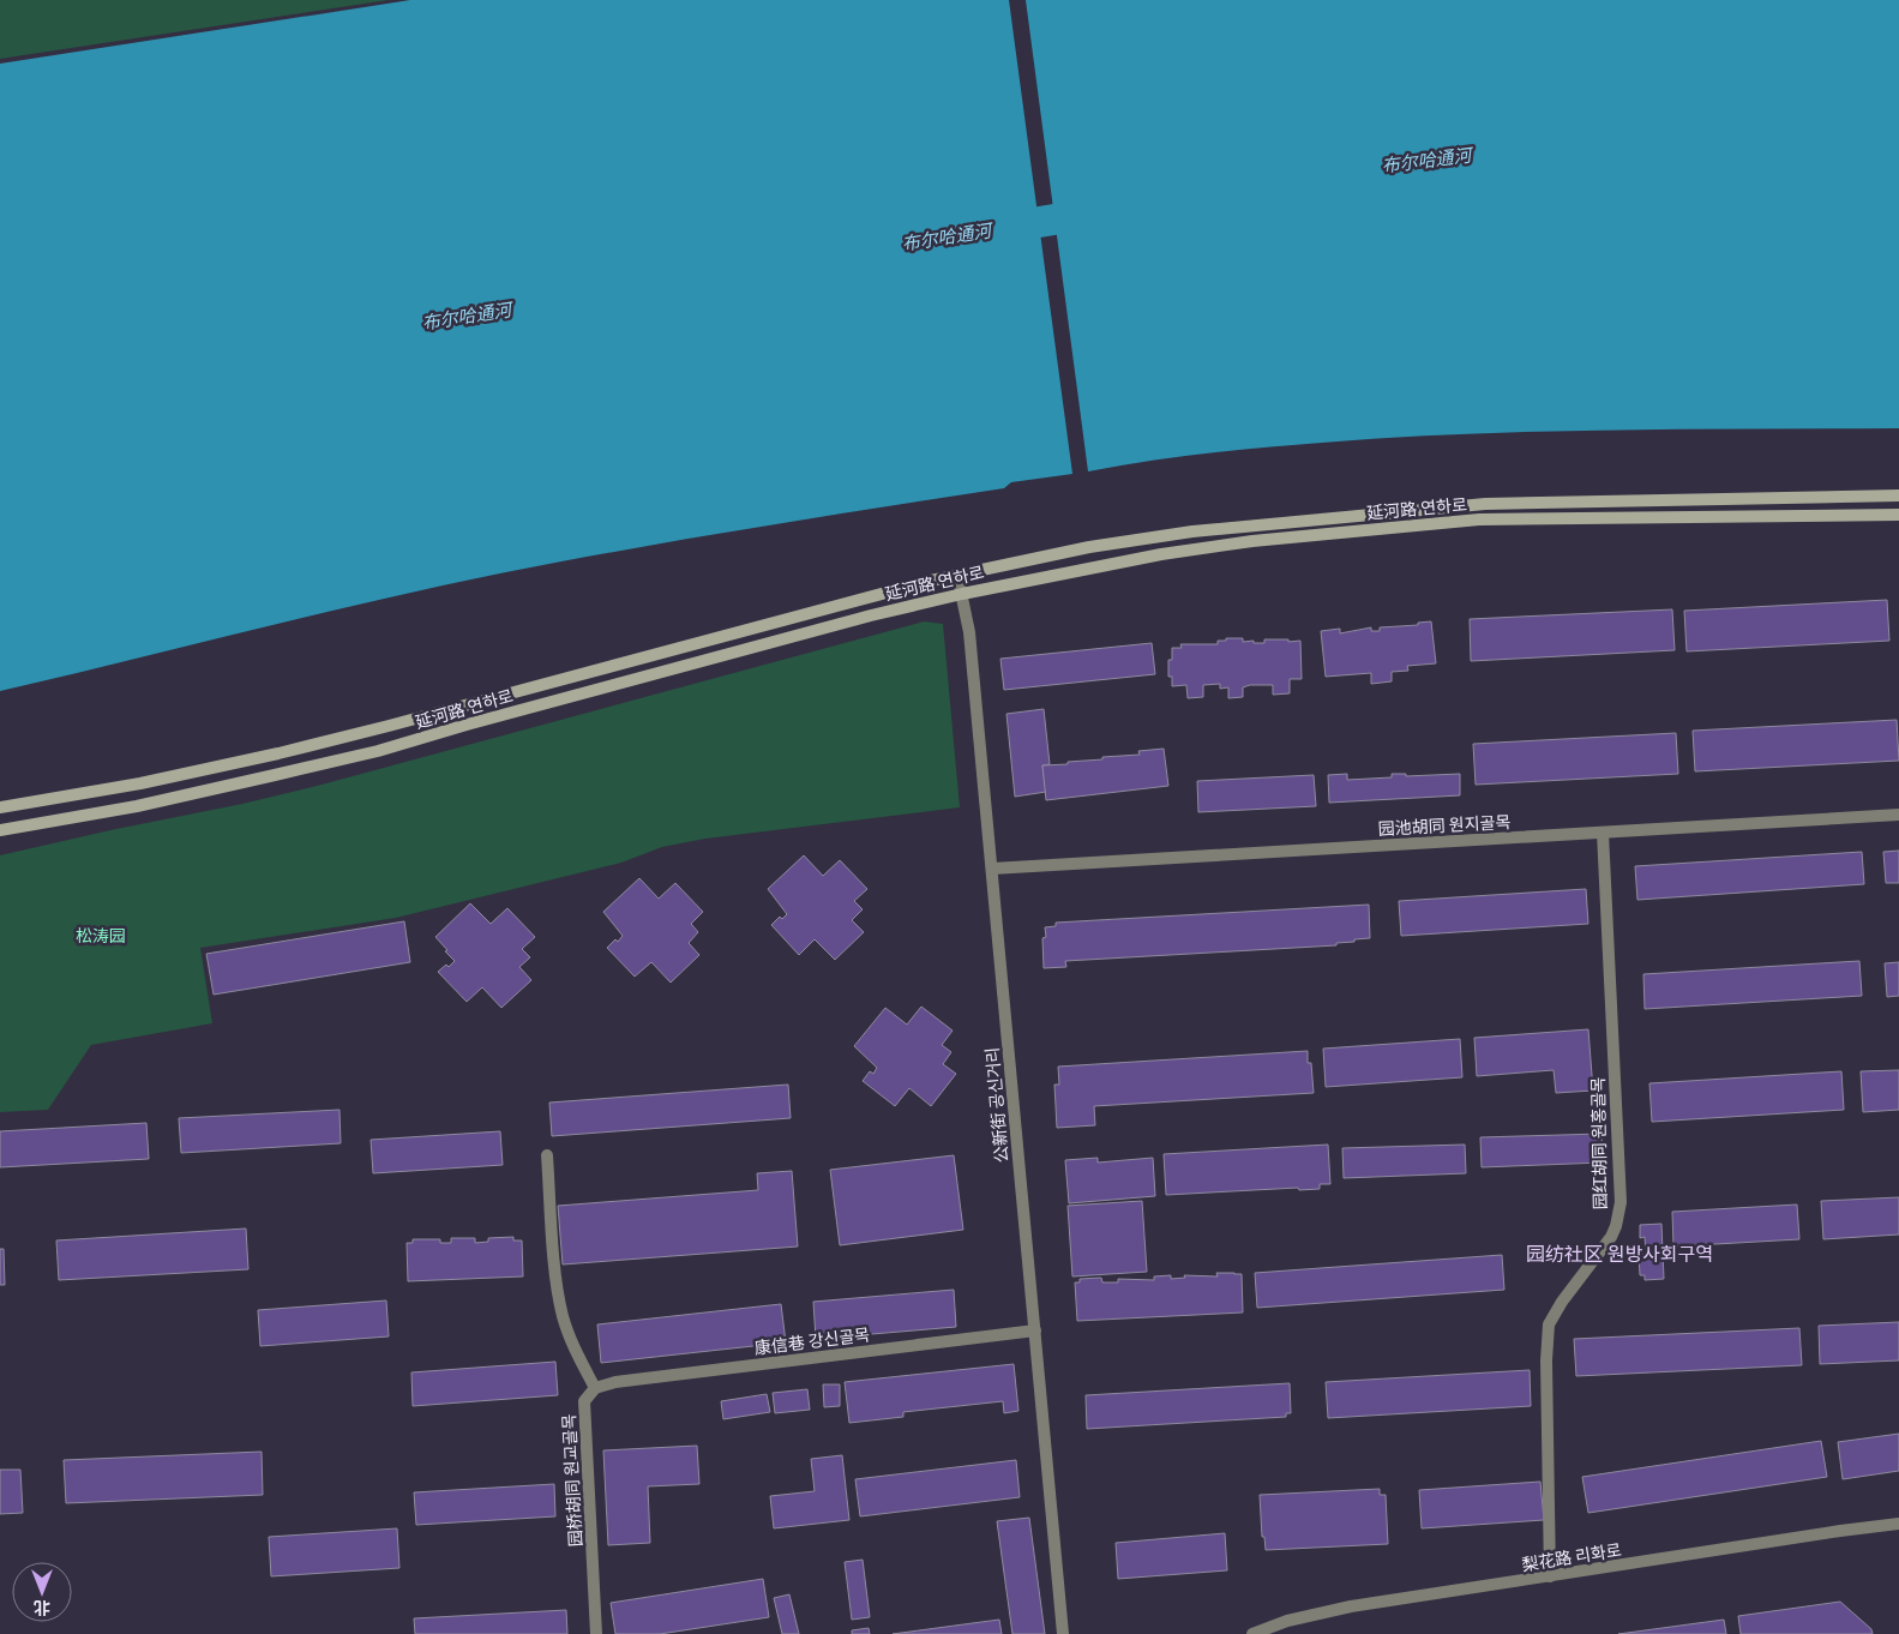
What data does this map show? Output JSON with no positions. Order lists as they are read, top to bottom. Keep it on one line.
{"streets":{"main road":["延河路 연하로"],"street":["园池胡同 원지골목","公新街 공신거리","园红胡同 원홍골목","康信巷 강신골목","园桥胡同 원교골목","梨花路 리화로"]},"crossings":[["延河路 연하로","公新街 공신거리"],["园池胡同 원지골목","公新街 공신거리"],["园池胡同 원지골목","园红胡同 원홍골목"],["公新街 공신거리","康信巷 강신골목"],["园红胡同 원홍골목","梨花路 리화로"],["康信巷 강신골목","园桥胡同 원교골목"]],"districts":["园纺社区 원방사회구역"],"water":["布尔哈通河"],"parks":["松涛园"],"north":"bottom"}
